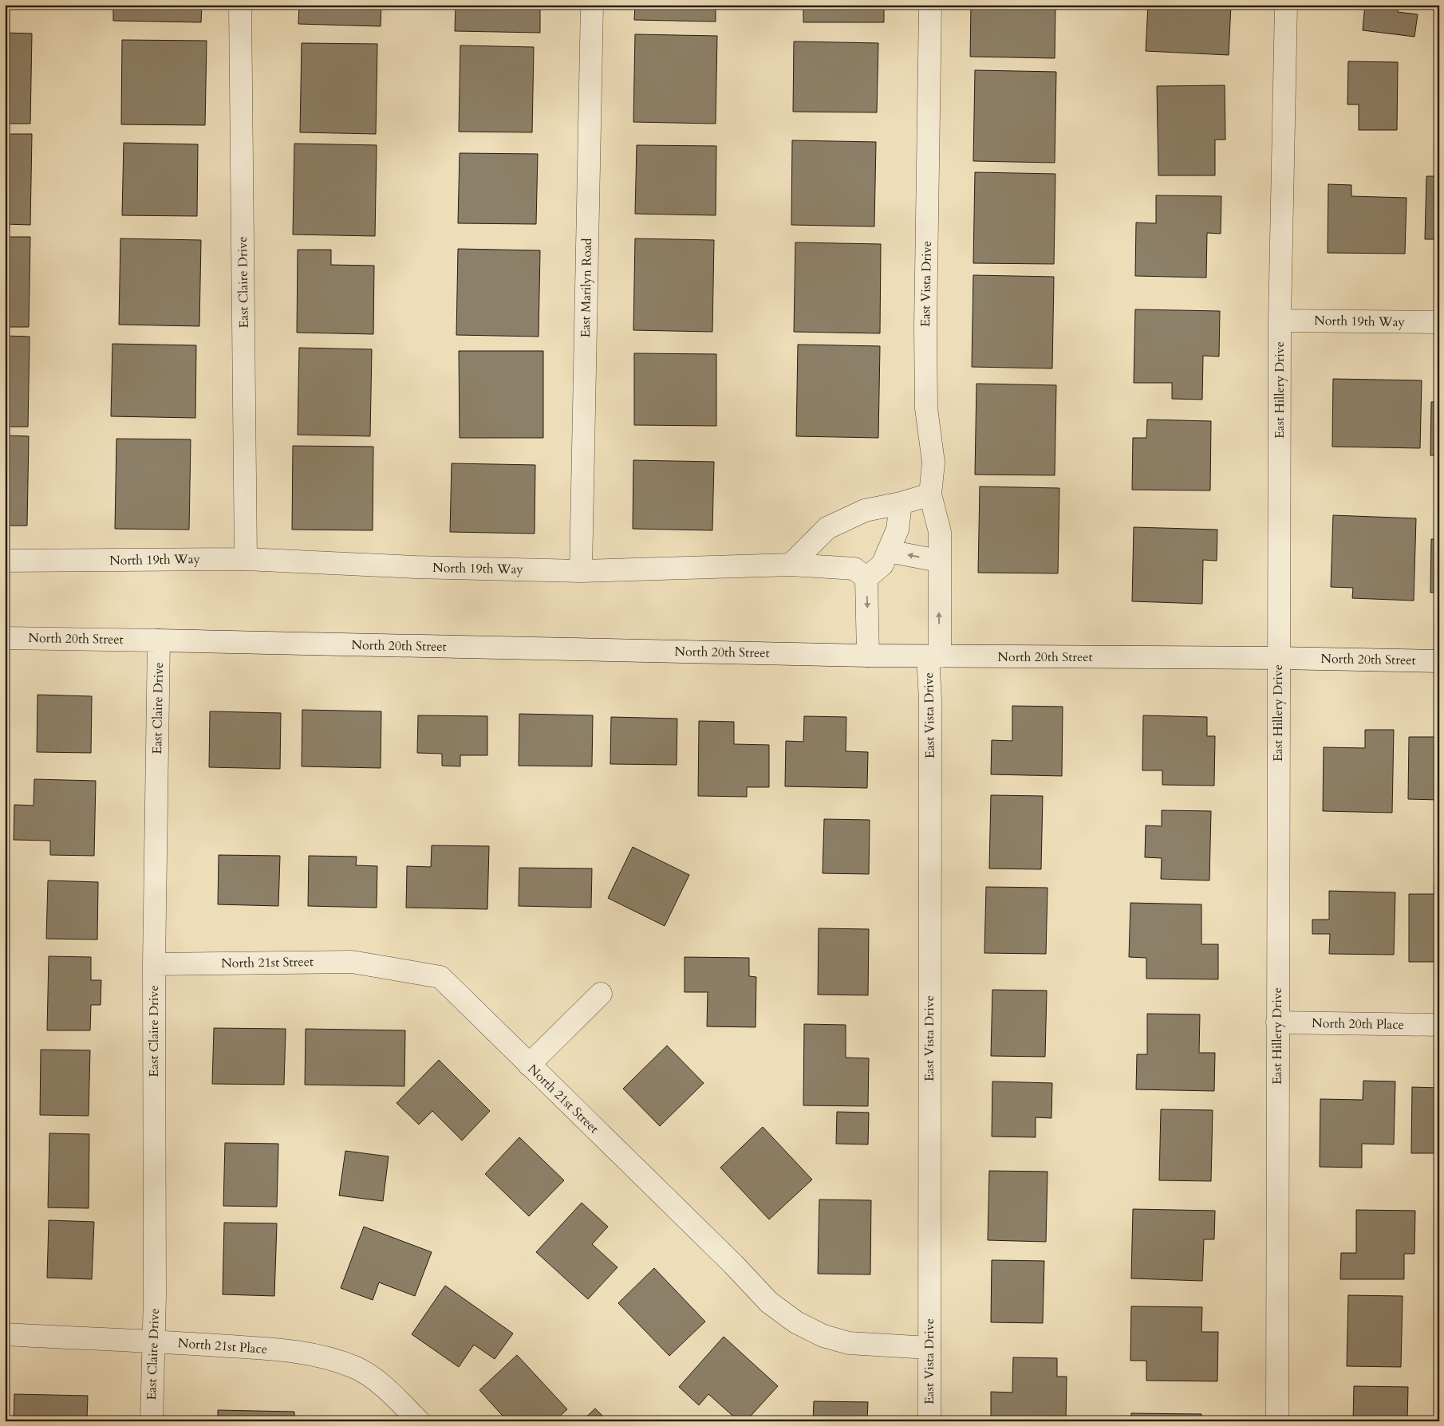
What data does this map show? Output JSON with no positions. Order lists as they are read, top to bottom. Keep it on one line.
{"streets":{"street":["East Claire Drive","East Vista Drive","East Marilyn Road","North 19th Way","East Hillery Drive","North 20th Street","North 21st Street","North 20th Place","North 21st Place"]},"crossings":[["East Claire Drive","North 19th Way"],["East Claire Drive","North 20th Street"],["East Claire Drive","North 21st Street"],["East Claire Drive","North 21st Place"],["East Vista Drive","North 20th Street"],["East Vista Drive","North 21st Street"],["East Marilyn Road","North 19th Way"],["North 19th Way","East Hillery Drive"],["East Hillery Drive","North 20th Street"],["East Hillery Drive","North 20th Place"]]}
